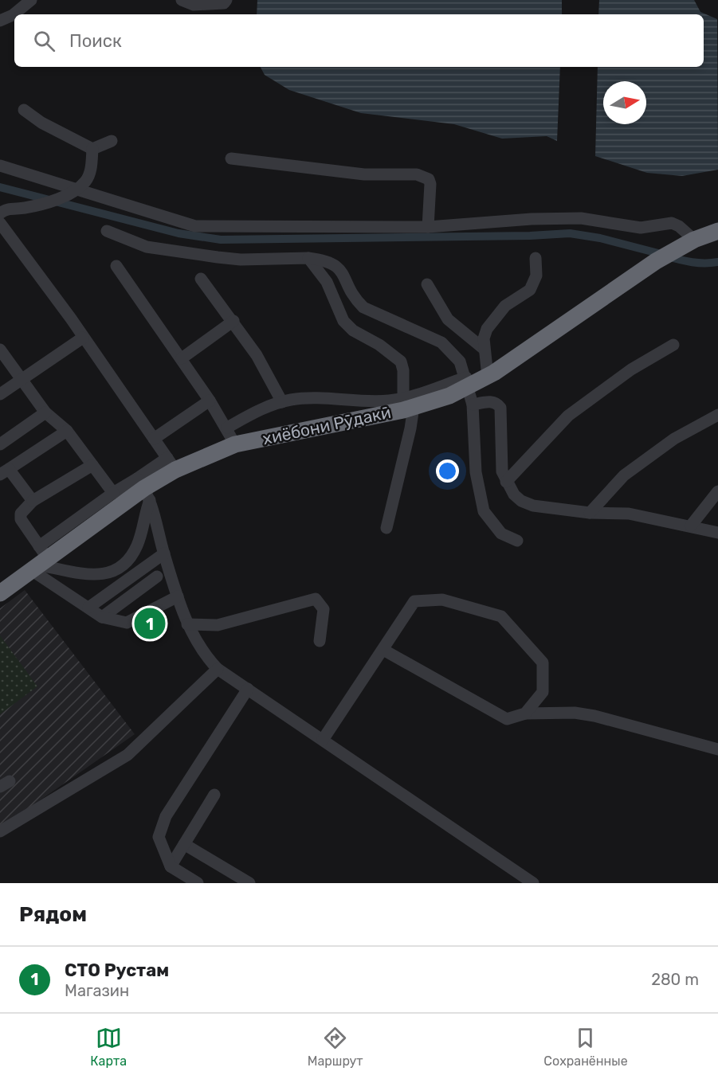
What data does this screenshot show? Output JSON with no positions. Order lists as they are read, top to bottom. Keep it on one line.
{"streets":{"highway":["хиёбони Рӯдакӣ"]},"north":"right","page":{"search":"Поиск","pins":"1","heading":"Рядом","list":[{"mark":"1","name":"СТО Рустам","note":"Магазин","value":"280 m"}],"nav":["Карта","Маршрут","Сохранённые"]}}
